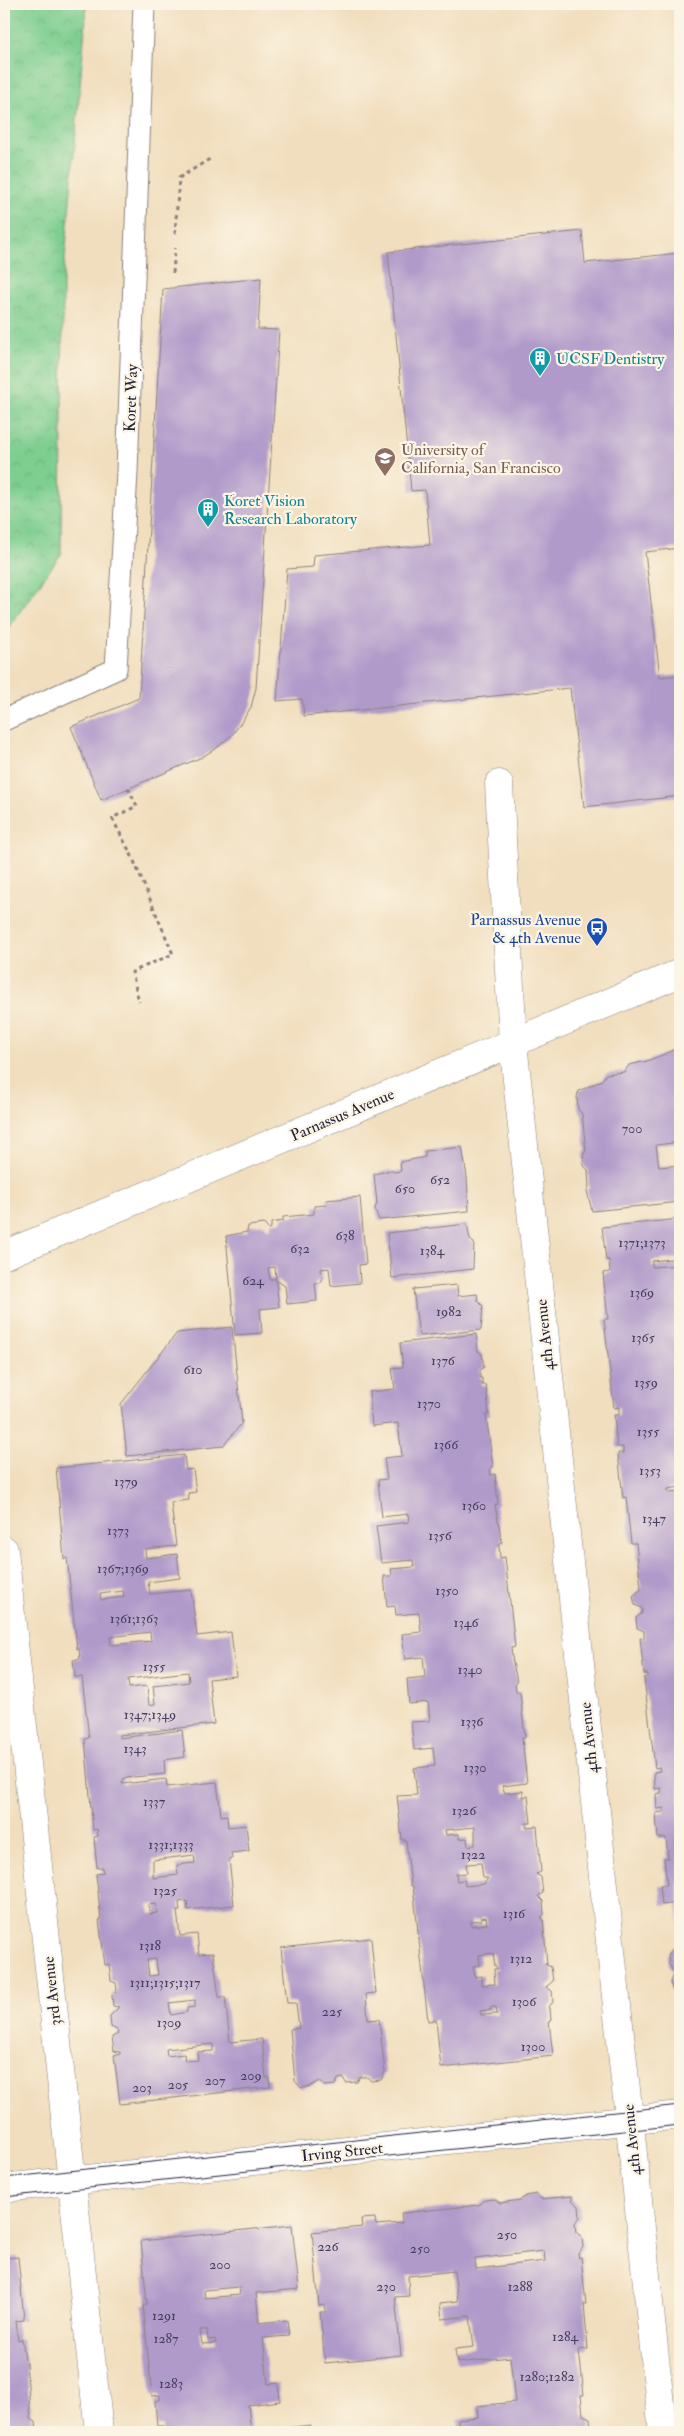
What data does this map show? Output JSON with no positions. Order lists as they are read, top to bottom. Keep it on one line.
{"streets":{"street":["Parnassus Avenue","4th Avenue","3rd Avenue","Irving Street"],"lane":["Koret Way"]},"crossings":[["Parnassus Avenue","4th Avenue"],["4th Avenue","Irving Street"],["3rd Avenue","Irving Street"]],"places":{"building":["UCSF Dentistry","Koret Vision Research Laboratory"],"school or university":["University of California, San Francisco"],"bus stop":["Parnassus Avenue & 4th Avenue"]},"house_numbers":["700","652","650","638","1371;1373","632","1384","624","1369","1982","1365","1376","610","1359","1370","1355","1366","1353","1379","1360","1347","1373","1356","1367;1369","1350","1361;1363","1346","1355","1340","1347;1349","1336","1343","1330","1337","1326","1331;1333","1322","1325","1316","1318","1312","1311;1315;1317","1306","225","1309","1300","209","207","205","203","250","226","250","200","230","1288","1291","1284","1287","1280;1282","1283"]}
